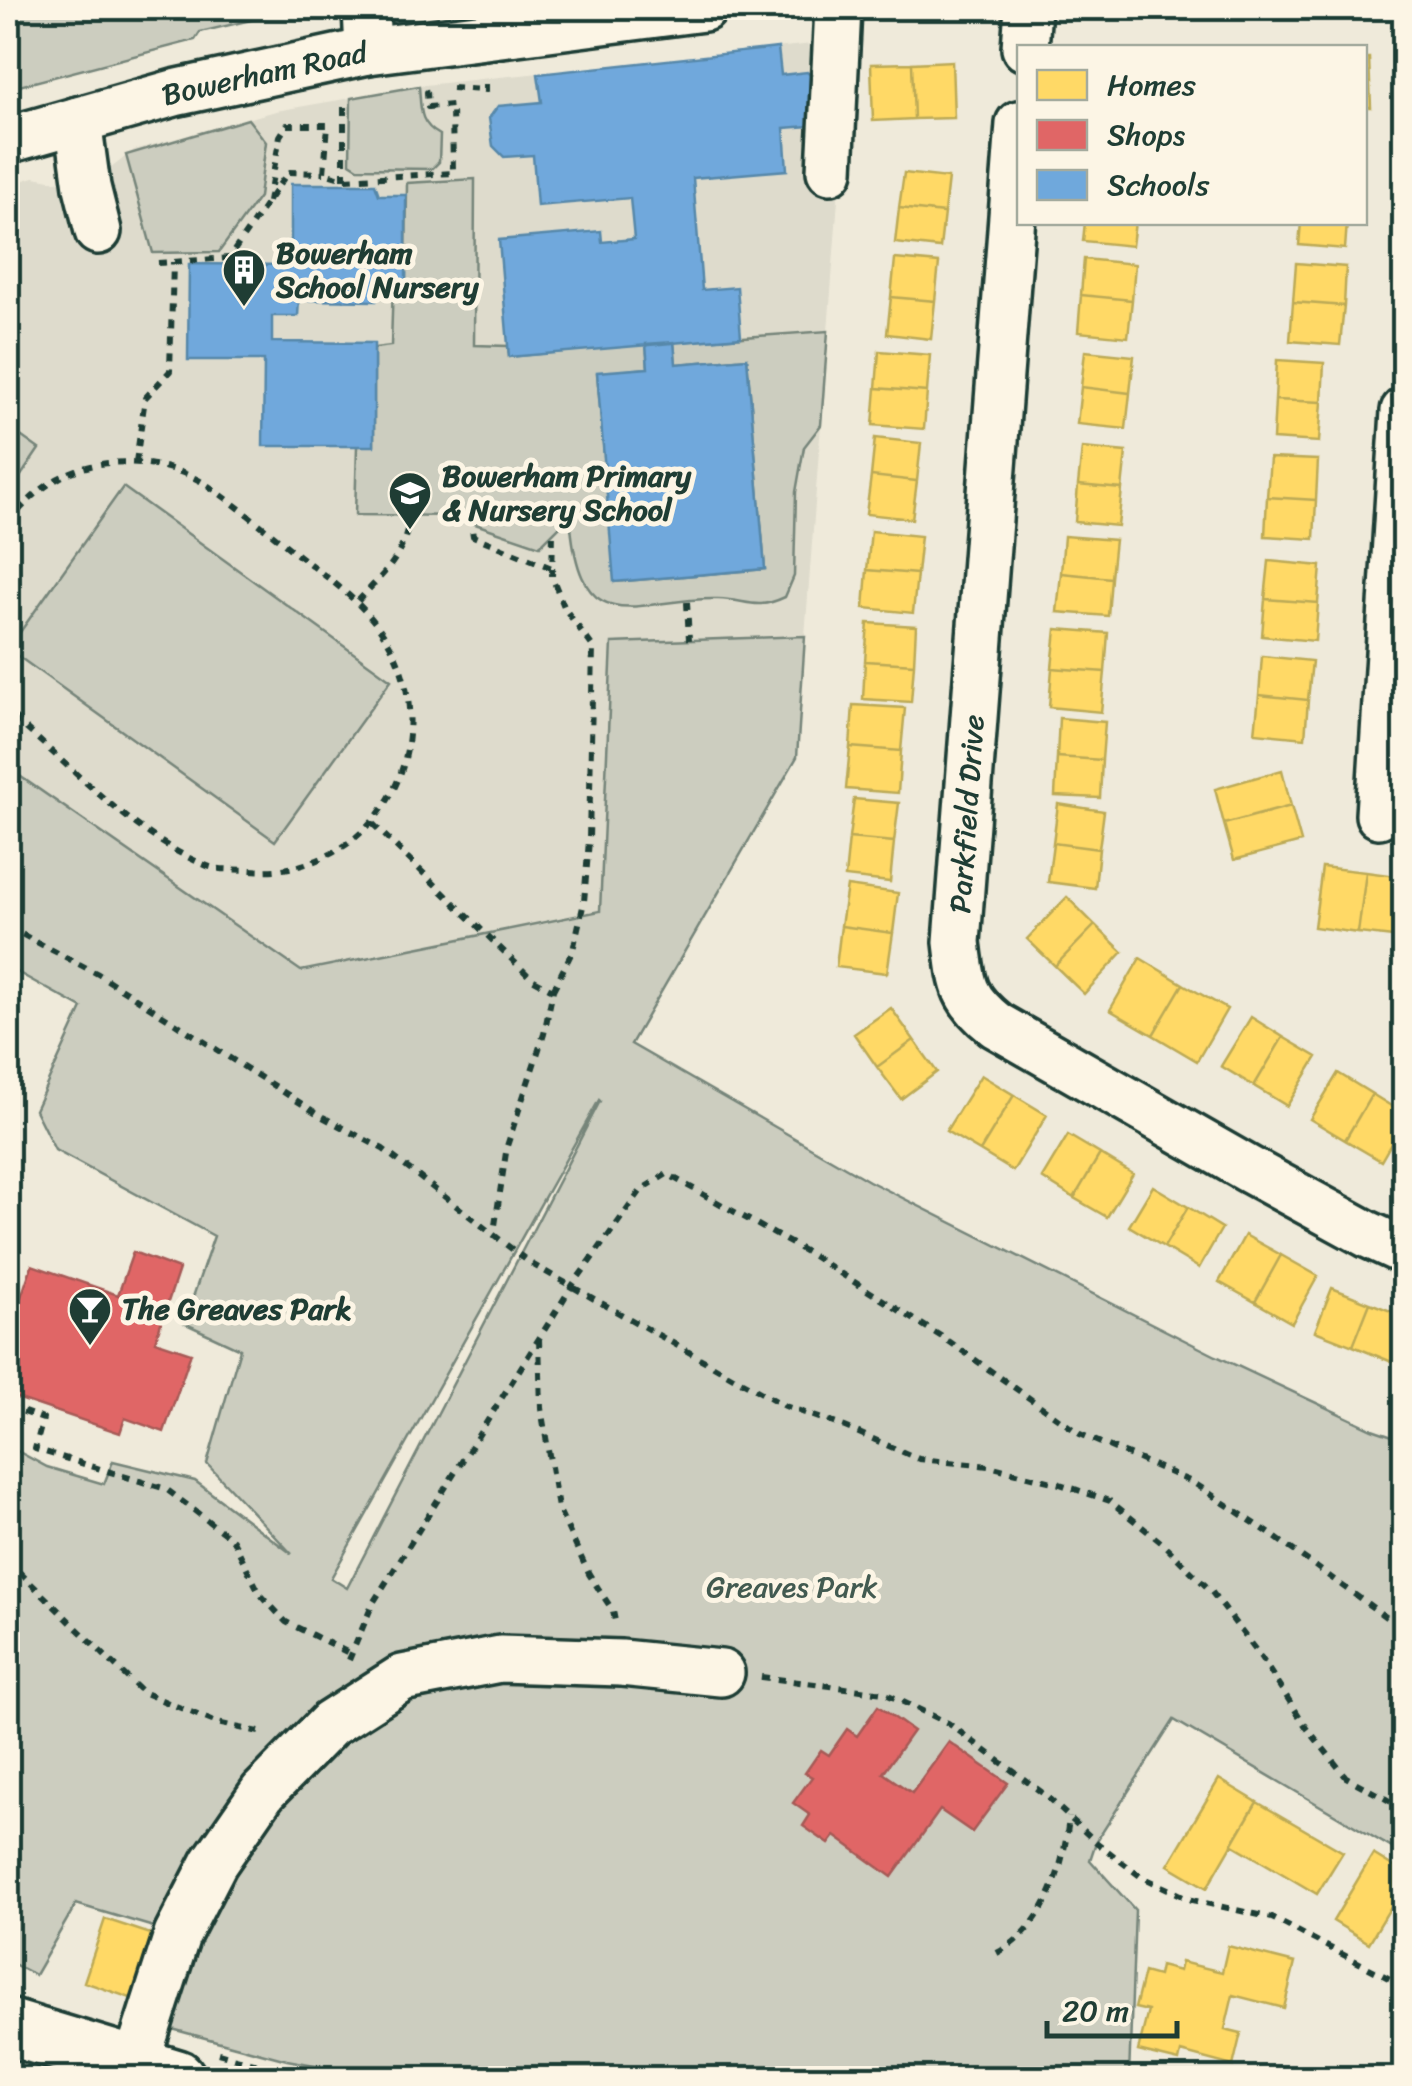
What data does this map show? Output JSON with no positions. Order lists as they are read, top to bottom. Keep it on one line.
{"streets":{"street":["Bowerham Road","Parkfield Drive"]},"parks":["Greaves Park"],"places":{"building":["Bowerham School Nursery"],"school or university":["Bowerham Primary & Nursery School"],"bar":["The Greaves Park"]},"legend":["Homes","Shops","Schools"],"scale_bar":"20 m"}
